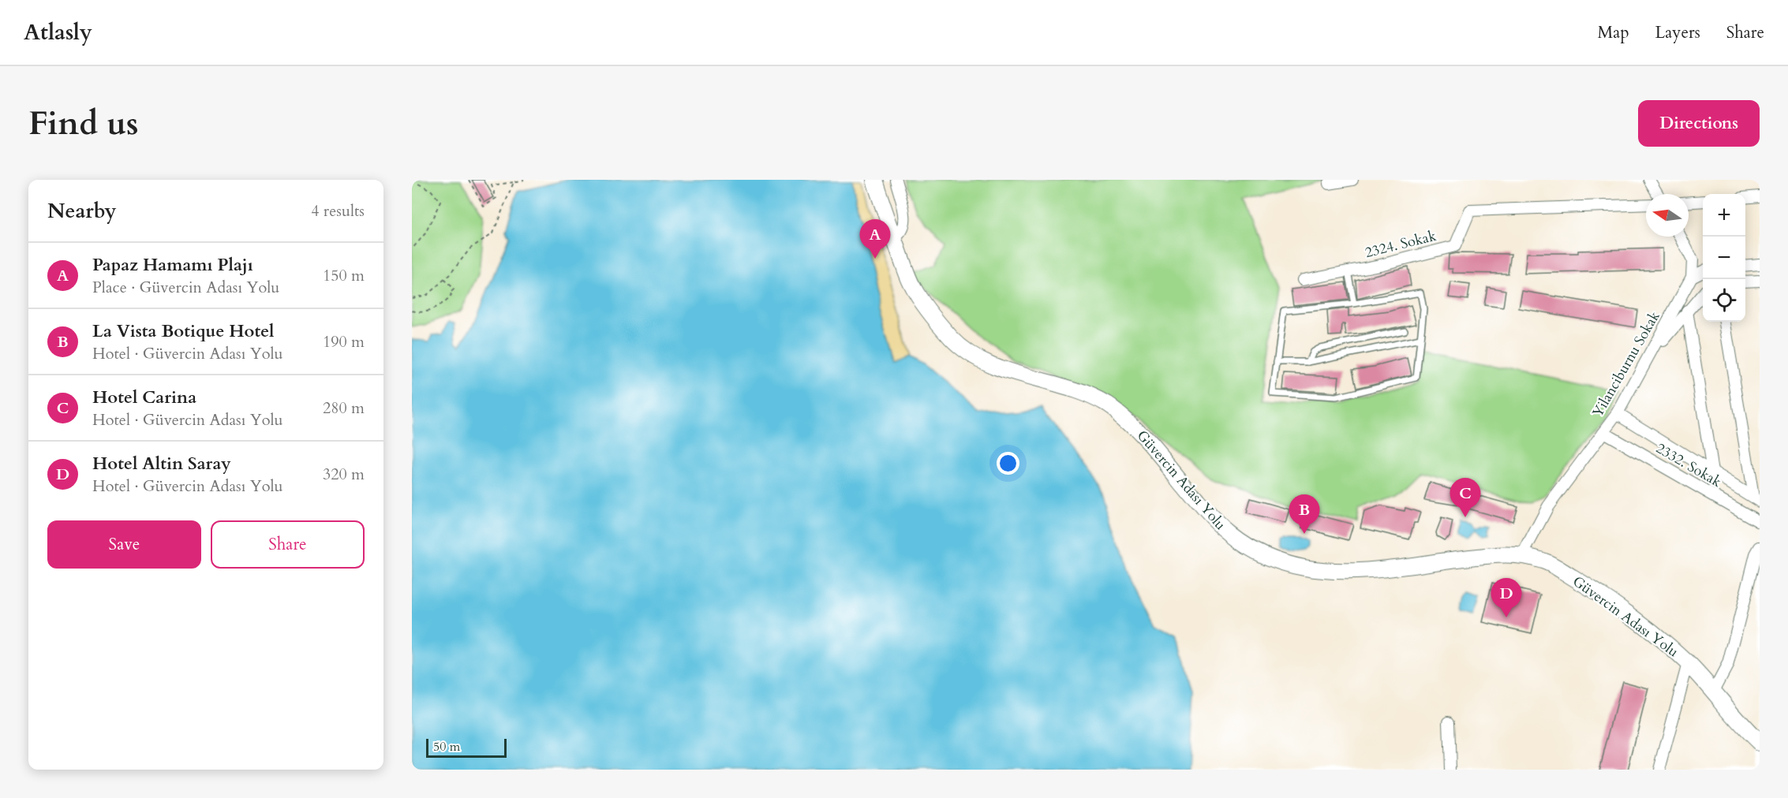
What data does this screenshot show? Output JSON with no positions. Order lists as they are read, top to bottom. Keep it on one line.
{"streets":{"main road":["Güvercin Adası Yolu"],"street":["2324. Sokak","Yilanciburnu Sokak","2332. Sokak"]},"crossings":[["Yilanciburnu Sokak","2332. Sokak"],["Yilanciburnu Sokak","Güvercin Adası Yolu"]],"scale_bar":"50 m","north":"left","page":{"header":"Atlasly","nav":["Map","Layers","Share"],"buttons":["Directions",["Save","Share"]],"title":"Find us","heading":["Nearby","4 results"],"map_buttons":["+","−"],"pins":["A","C","B","D"],"list":[{"mark":"A","name":"Papaz Hamamı Plajı","note":"Place · Güvercin Adası Yolu","value":"150 m"},{"mark":"B","name":"La Vista Botique Hotel","note":"Hotel · Güvercin Adası Yolu","value":"190 m"},{"mark":"C","name":"Hotel Carina","note":"Hotel · Güvercin Adası Yolu","value":"280 m"},{"mark":"D","name":"Hotel Altin Saray","note":"Hotel · Güvercin Adası Yolu","value":"320 m"}],"scale":"50 m"}}
